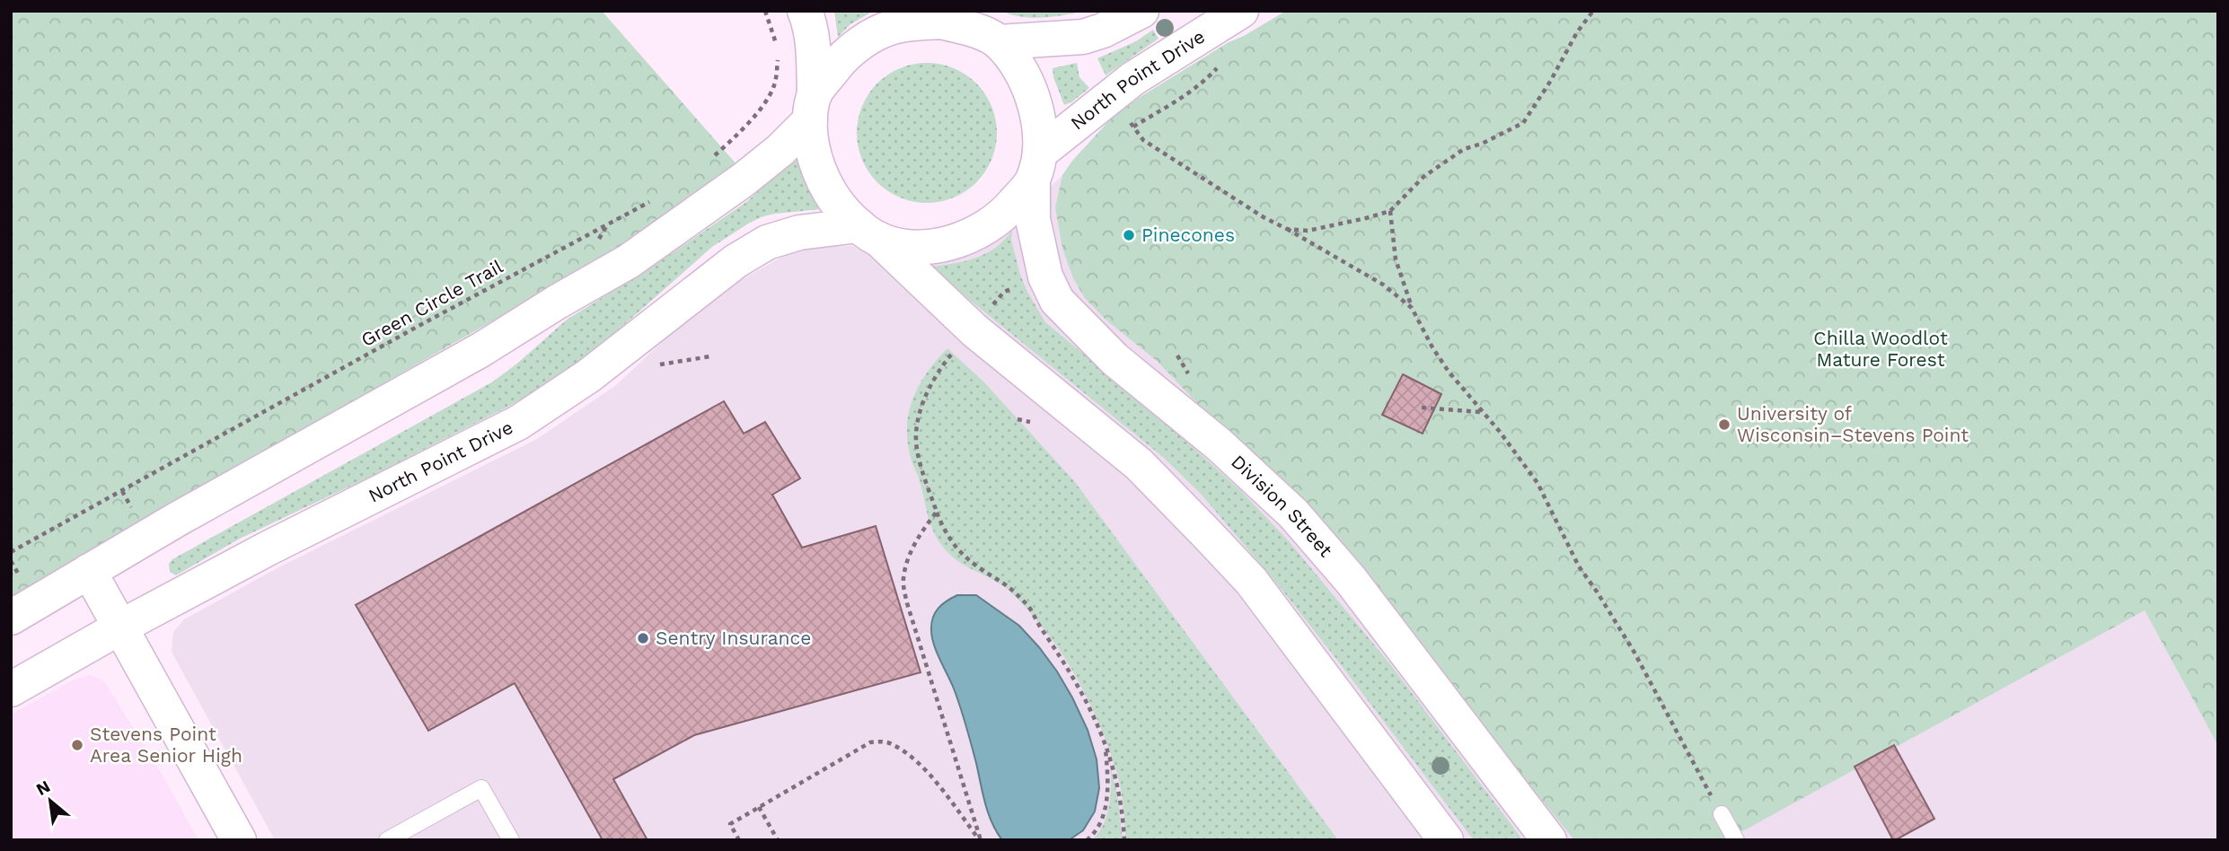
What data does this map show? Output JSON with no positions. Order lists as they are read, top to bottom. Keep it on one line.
{"streets":{"street":["North Point Drive","Division Street"],"path":["Green Circle Trail"]},"crossings":[["North Point Drive","Division Street"]],"parks":["Chilla Woodlot Mature Forest"],"places":["Pinecones","University of Wisconsin–Stevens Point","Sentry Insurance","Stevens Point Area Senior High"],"north":"top left"}
